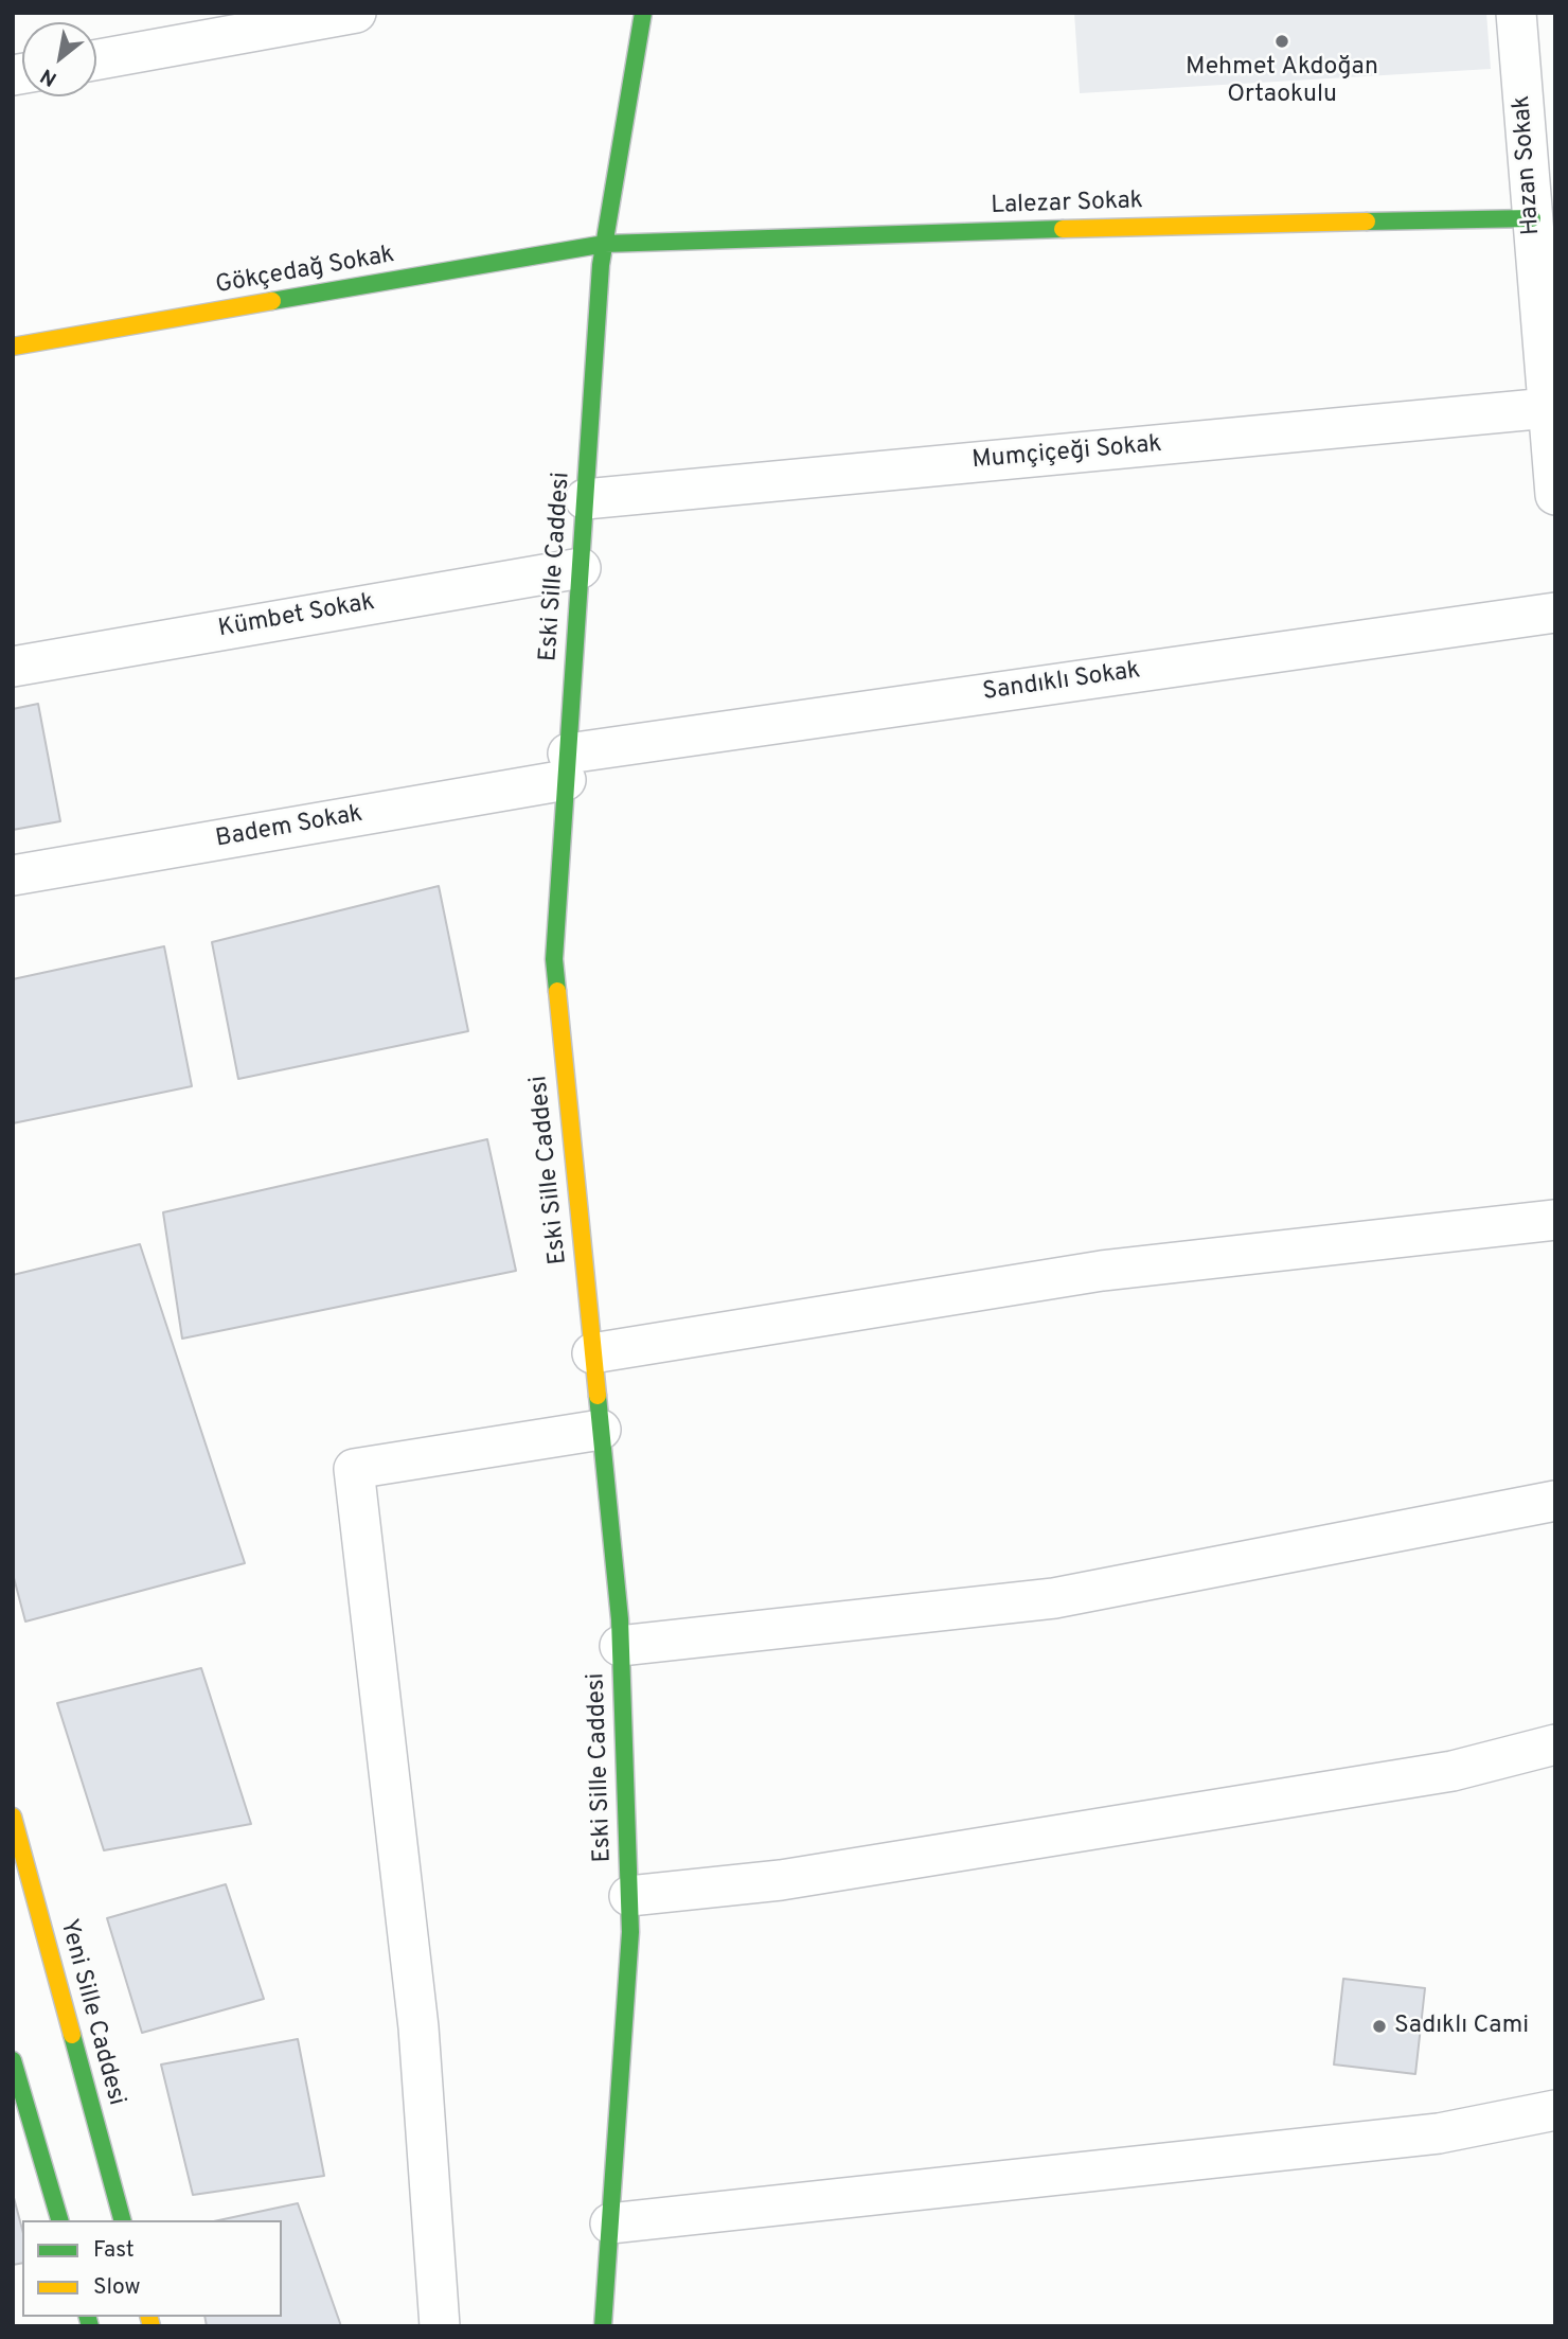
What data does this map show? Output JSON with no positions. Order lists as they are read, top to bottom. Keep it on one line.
{"streets":{"street":["Hazan Sokak","Lalezar Sokak","Gökçedağ Sokak","Mumçiçeği Sokak","Eski Sille Caddesi","Kümbet Sokak","Sandıklı Sokak","Badem Sokak","Yeni Sille Caddesi"]},"crossings":[["Hazan Sokak","Lalezar Sokak"],["Hazan Sokak","Mumçiçeği Sokak"],["Lalezar Sokak","Gökçedağ Sokak"],["Lalezar Sokak","Eski Sille Caddesi"],["Gökçedağ Sokak","Eski Sille Caddesi"],["Mumçiçeği Sokak","Eski Sille Caddesi"],["Eski Sille Caddesi","Kümbet Sokak"],["Eski Sille Caddesi","Sandıklı Sokak"],["Eski Sille Caddesi","Badem Sokak"],["Sandıklı Sokak","Badem Sokak"]],"places":["Mehmet Akdoğan Ortaokulu","Sadıklı Cami"],"legend":["Fast","Slow"],"north":"bottom left"}
